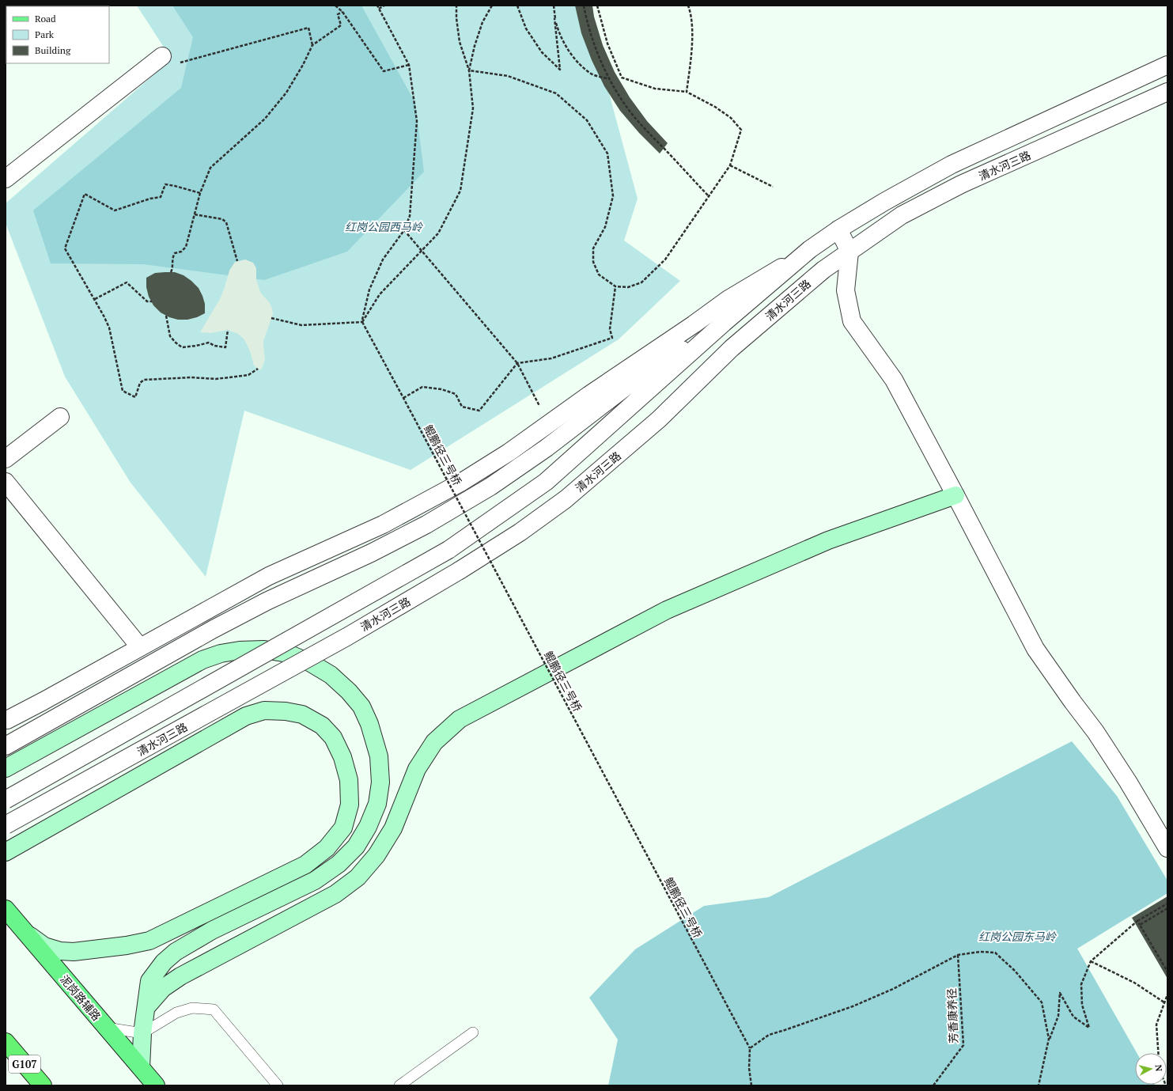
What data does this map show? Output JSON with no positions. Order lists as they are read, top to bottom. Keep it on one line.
{"streets":{"highway":["G107"],"main road":["泥岗路辅路"],"street":["清水河三路"],"path":["鲲鹏径三号桥","芳香康养径"]},"parks":["红岗公园西马岭","红岗公园东马岭"],"legend":["Road","Park","Building"],"north":"right"}
